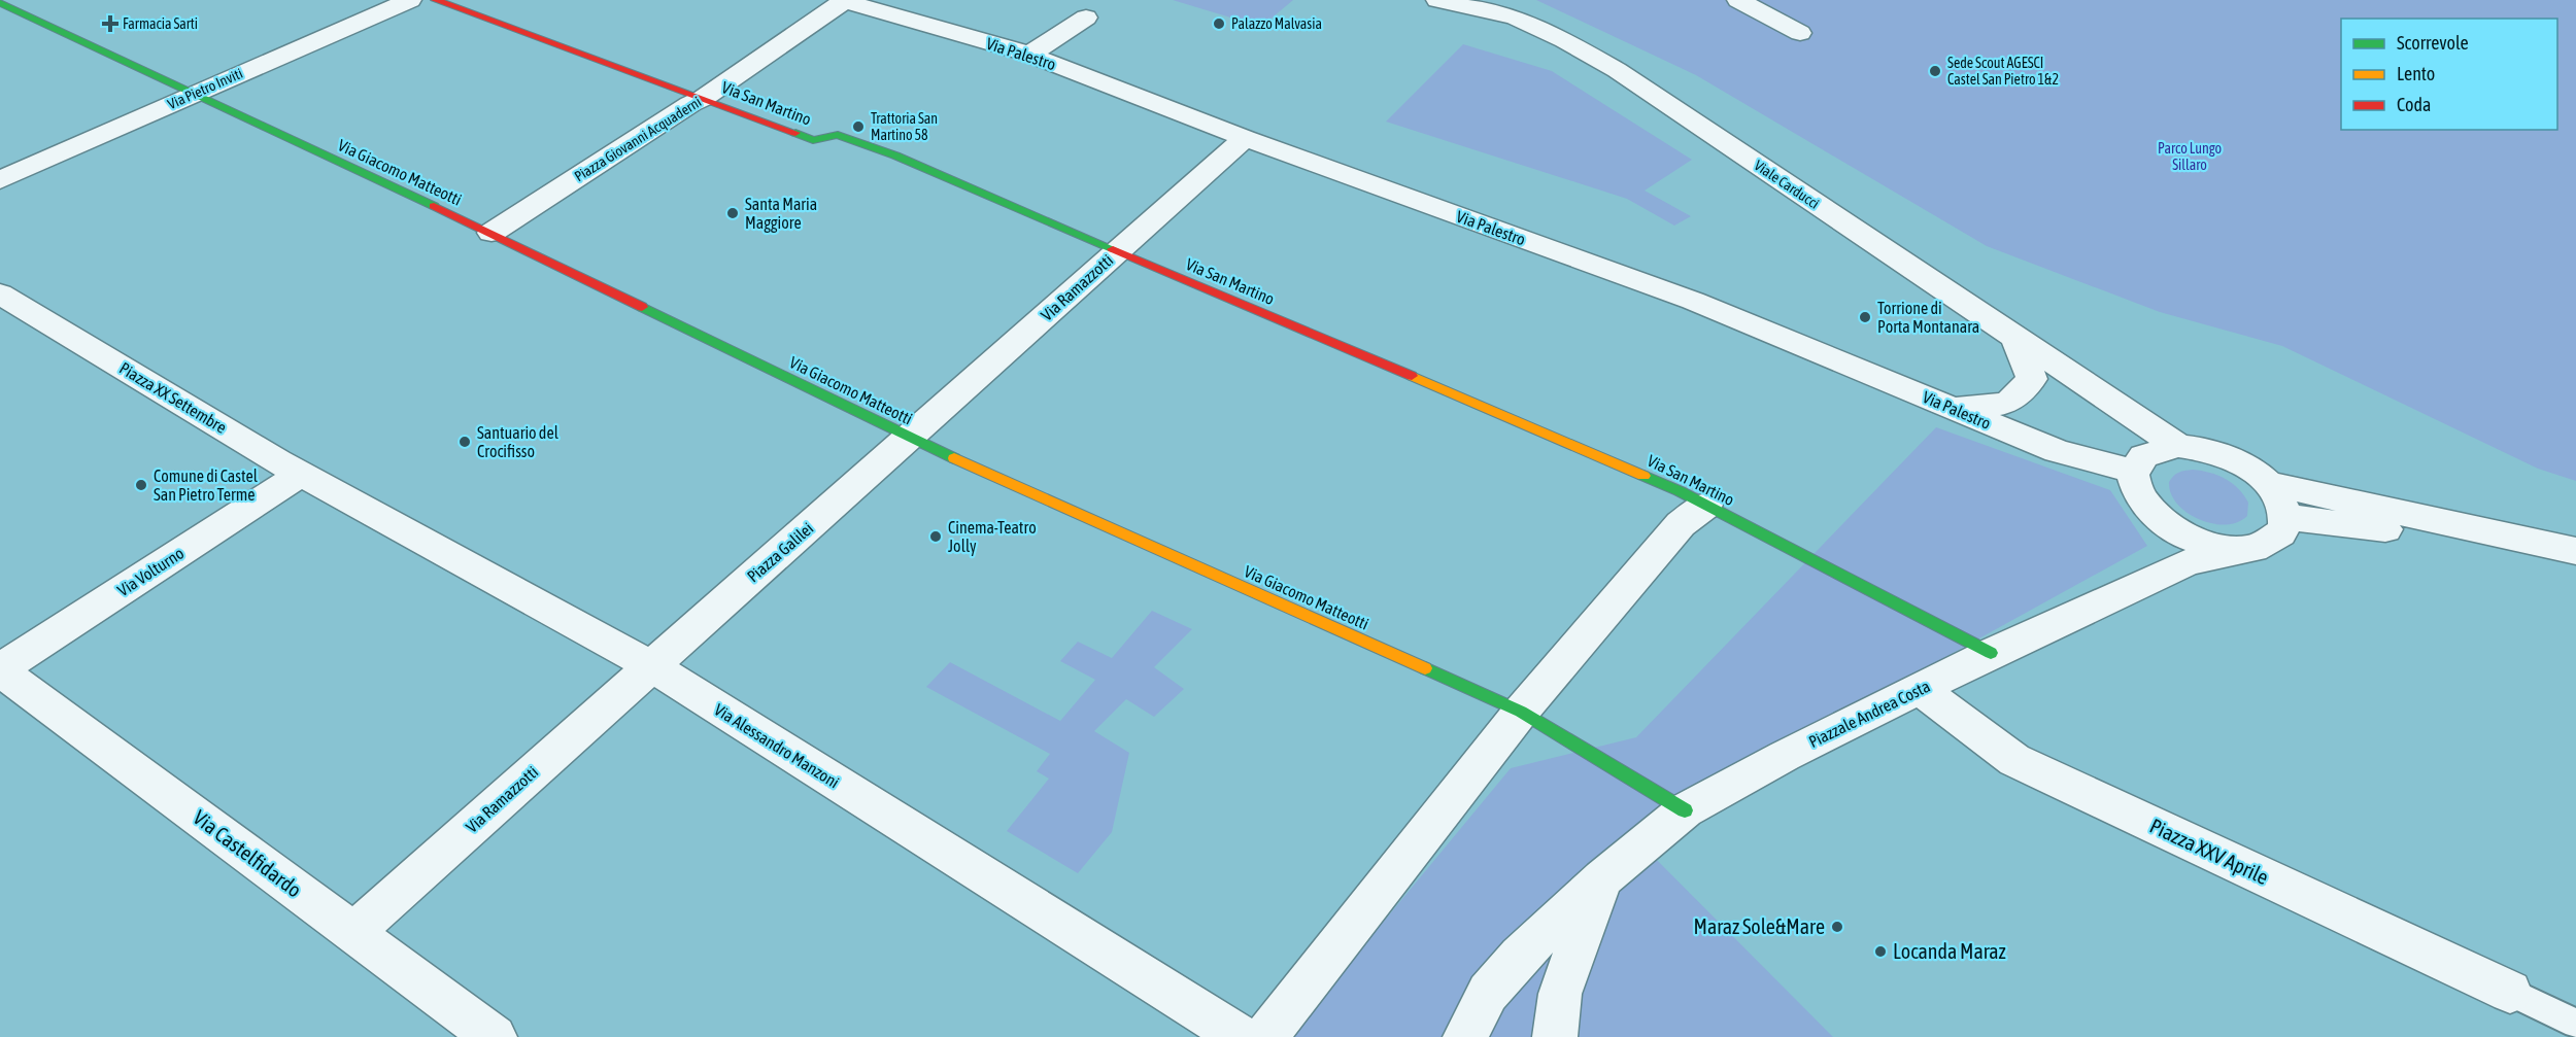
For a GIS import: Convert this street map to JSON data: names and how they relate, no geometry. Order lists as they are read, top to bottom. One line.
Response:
{"streets":{"street":["Via Palestro","Via Pietro Inviti","Via San Martino","Piazza Giovanni Acquaderni","Via Giacomo Matteotti","Viale Carducci","Via Ramazzotti","Piazza XX Settembre","Piazza Galilei","Via Volturno","Piazzale Andrea Costa","Via Alessandro Manzoni","Piazza XXV Aprile","Via Castelfidardo"]},"crossings":[["Via Palestro","Piazza Giovanni Acquaderni"],["Via Palestro","Viale Carducci"],["Via Palestro","Via Ramazzotti"],["Via Palestro","Piazzale Andrea Costa"],["Via Pietro Inviti","Via Giacomo Matteotti"],["Via San Martino","Piazza Giovanni Acquaderni"],["Via San Martino","Via Ramazzotti"],["Via San Martino","Piazzale Andrea Costa"],["Piazza Giovanni Acquaderni","Via Giacomo Matteotti"],["Via Giacomo Matteotti","Via Ramazzotti"],["Via Giacomo Matteotti","Piazza Galilei"],["Via Giacomo Matteotti","Piazzale Andrea Costa"],["Viale Carducci","Piazzale Andrea Costa"],["Via Ramazzotti","Piazza Galilei"],["Via Ramazzotti","Via Alessandro Manzoni"],["Via Ramazzotti","Via Castelfidardo"],["Piazza XX Settembre","Via Volturno"],["Piazza XX Settembre","Via Alessandro Manzoni"],["Piazza Galilei","Via Alessandro Manzoni"],["Via Volturno","Via Alessandro Manzoni"],["Via Volturno","Via Castelfidardo"],["Piazzale Andrea Costa","Piazza XXV Aprile"]],"parks":["Parco Lungo Sillaro"],"places":{"health":["Farmacia Sarti"],"other":["Palazzo Malvasia","Sede Scout AGESCI Castel San Pietro 1&2","Trattoria San Martino 58","Santa Maria Maggiore","Torrione di Porta Montanara","Santuario del Crocifisso","Comune di Castel San Pietro Terme","Cinema-Teatro Jolly","Maraz Sole&Mare","Locanda Maraz"]},"legend":["Scorrevole","Lento","Coda"]}
